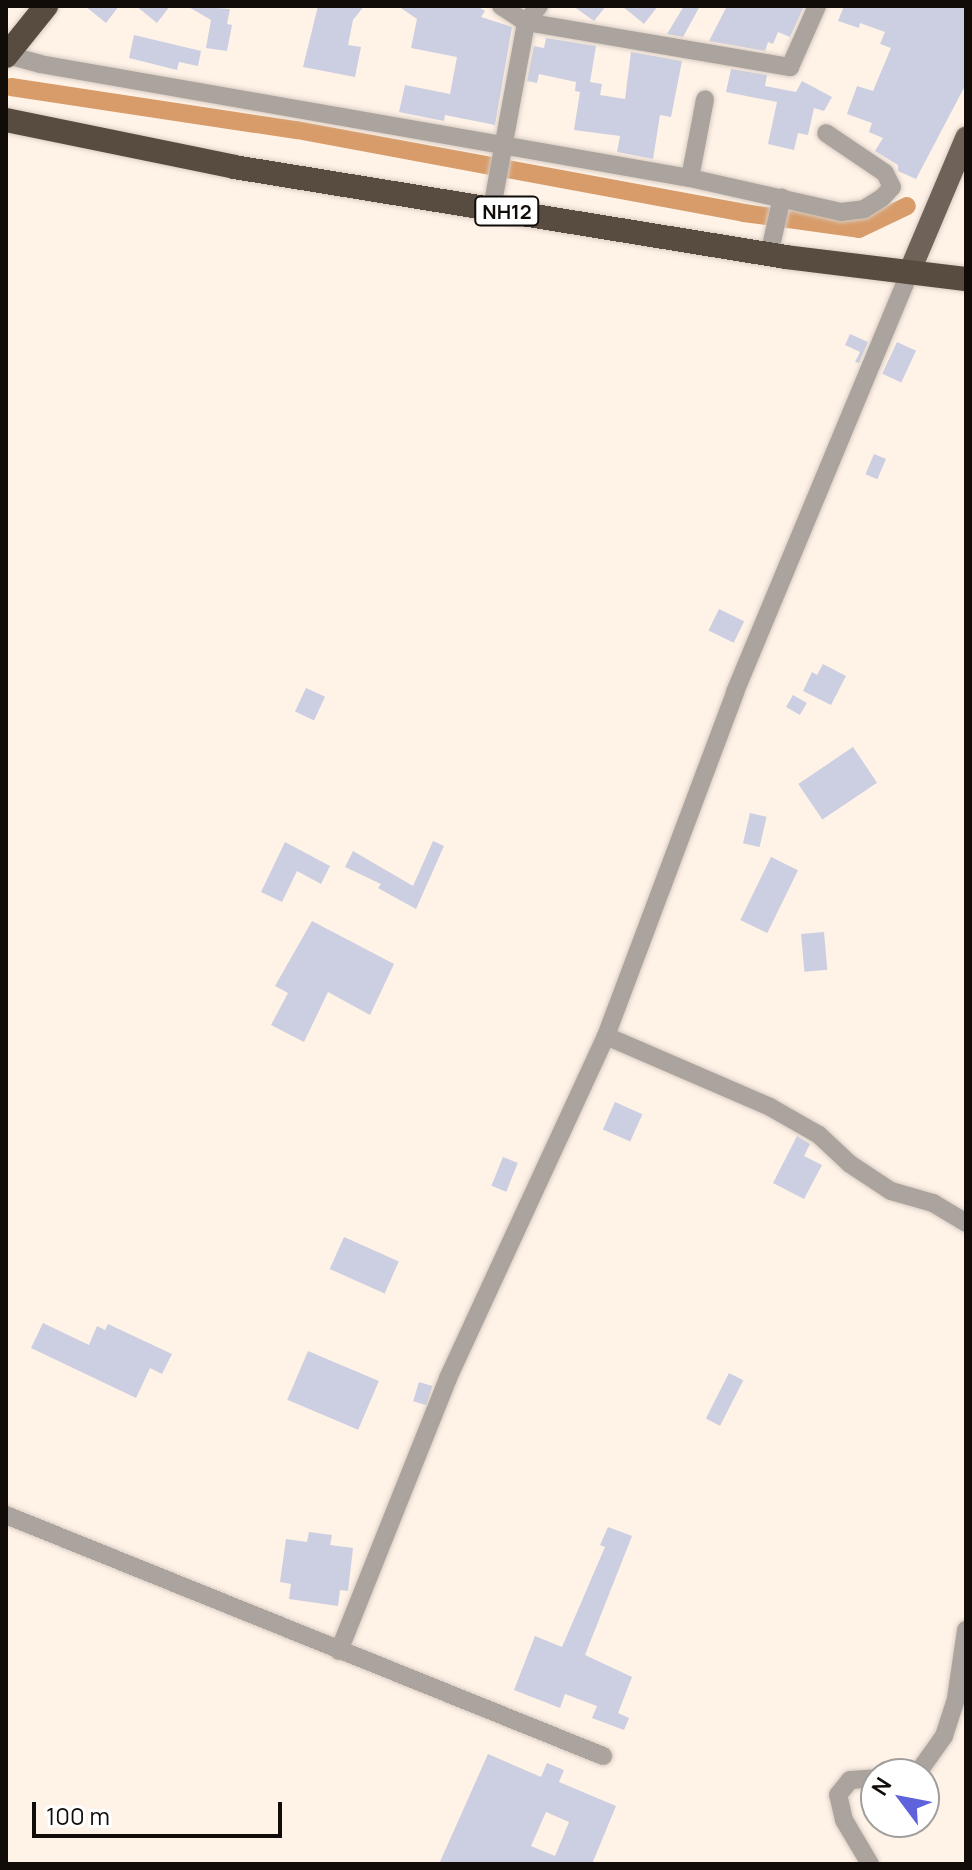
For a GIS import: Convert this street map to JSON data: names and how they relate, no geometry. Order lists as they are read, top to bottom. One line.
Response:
{"streets":{"highway":["NH12"]},"scale_bar":"100 m","north":"top left"}
